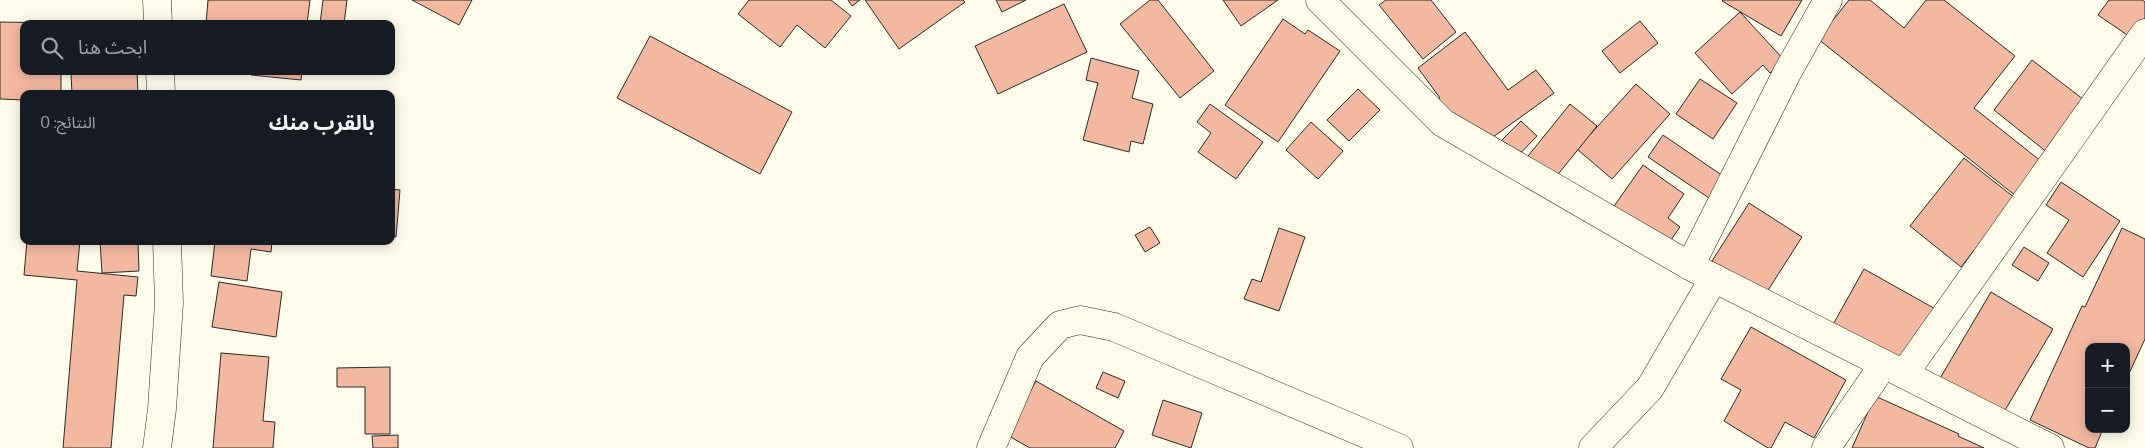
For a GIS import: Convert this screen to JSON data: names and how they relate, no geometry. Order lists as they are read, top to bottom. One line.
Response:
{"page":{"search":"ابحث هنا","heading":["بالقرب منك","النتائج: 0"],"map_buttons":["+","−"]}}
